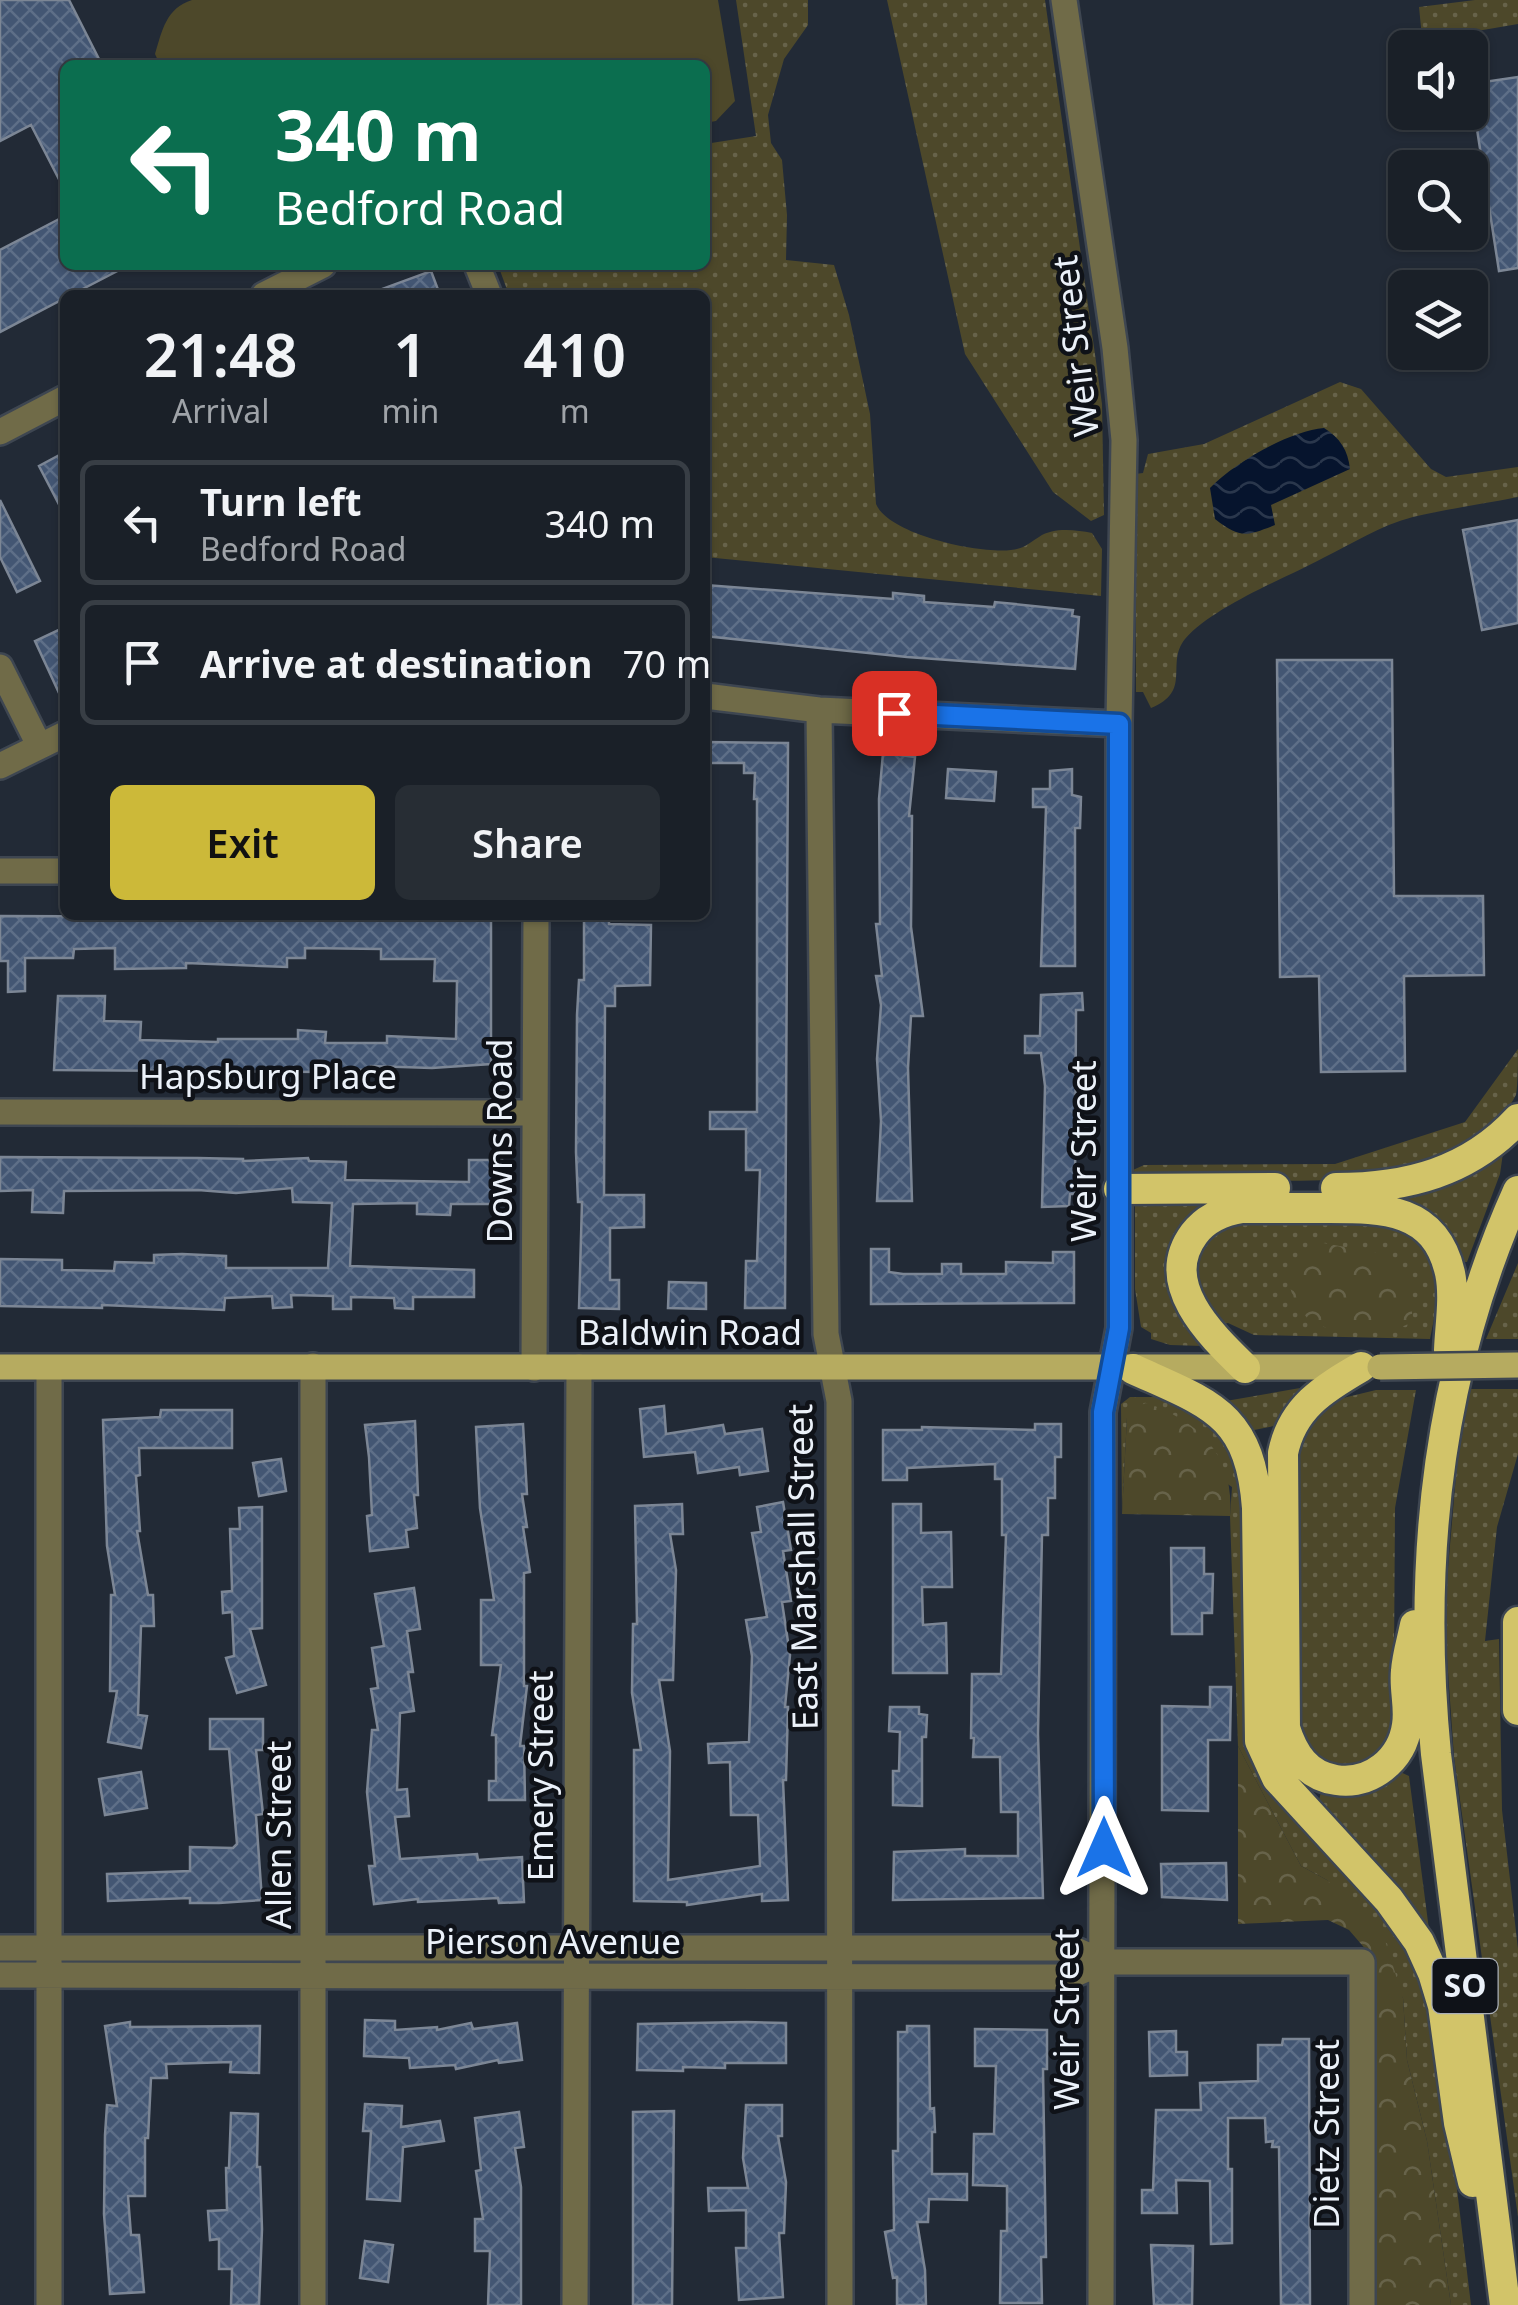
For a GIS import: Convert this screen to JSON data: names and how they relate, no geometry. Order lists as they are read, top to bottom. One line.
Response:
{"streets":{"highway":["SO"],"main road":["Baldwin Road"],"street":["Weir Street","Hapsburg Place","Downs Road","East Marshall Street","Emery Street","Allen Street","Pierson Avenue","Dietz Street"]},"crossings":[["Weir Street","Baldwin Road"],["Weir Street","Pierson Avenue"],["Hapsburg Place","Downs Road"],["Downs Road","Baldwin Road"],["Baldwin Road","East Marshall Street"],["Baldwin Road","Emery Street"],["Baldwin Road","Allen Street"],["East Marshall Street","Pierson Avenue"],["Emery Street","Pierson Avenue"],["Allen Street","Pierson Avenue"],["Pierson Avenue","Dietz Street"]],"page":{"turn":["340 m","Bedford Road"],"eta":["21:48","Arrival","1","min","410","m"],"list":[{"name":"Turn left","note":"Bedford Road","value":"340 m"},{"name":"Arrive at destination","value":"70 m"}],"buttons":["Exit","Share"]}}
